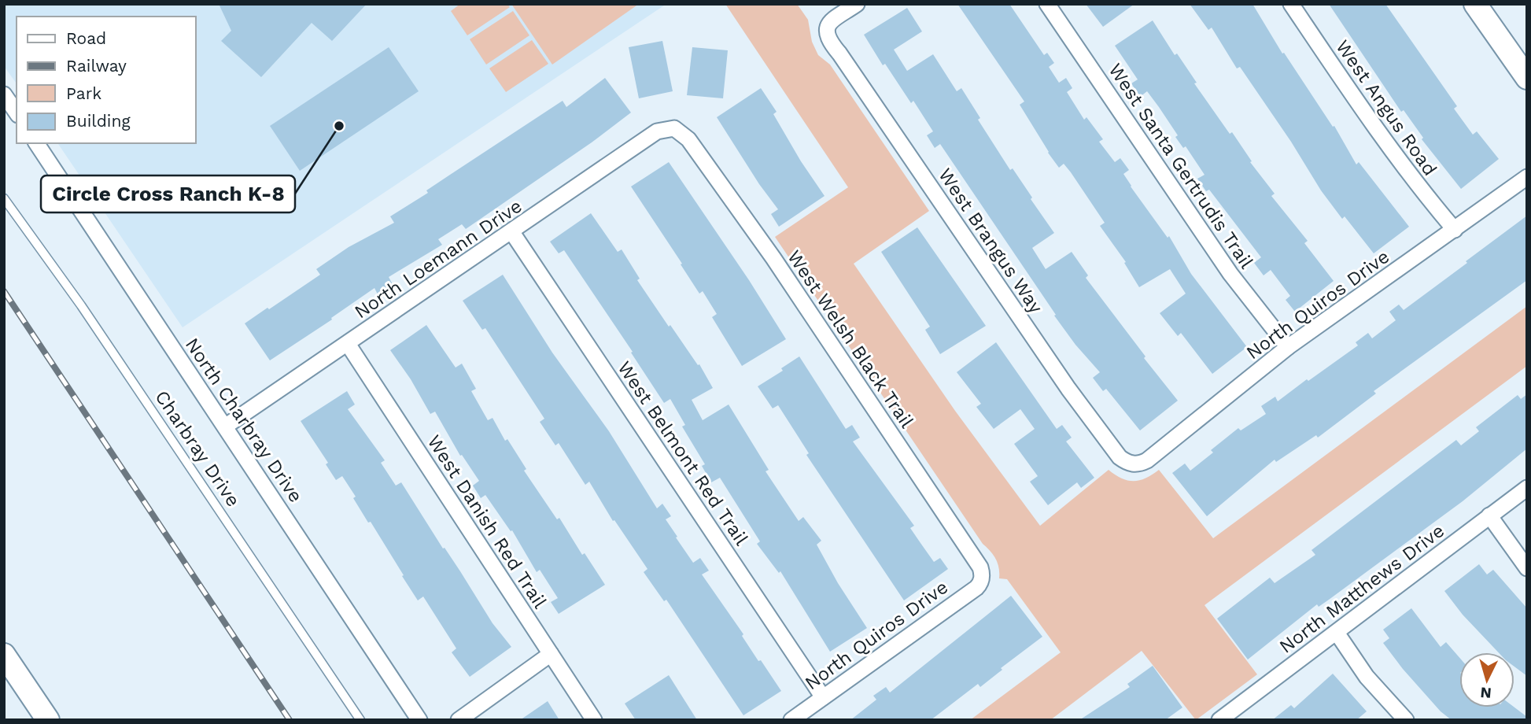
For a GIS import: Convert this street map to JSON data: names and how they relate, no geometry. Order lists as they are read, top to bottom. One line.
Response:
{"streets":{"street":["West Angus Road","West Santa Gertrudis Trail","West Brangus Way","North Loemann Drive","North Quiros Drive","West Welsh Black Trail","North Charbray Drive","West Belmont Red Trail","West Danish Red Trail","North Matthews Drive"],"lane":["Charbray Drive"]},"crossings":[["West Angus Road","North Quiros Drive"],["West Santa Gertrudis Trail","North Quiros Drive"],["West Brangus Way","North Quiros Drive"],["North Loemann Drive","West Welsh Black Trail"],["North Loemann Drive","North Charbray Drive"],["North Loemann Drive","West Belmont Red Trail"],["North Loemann Drive","West Danish Red Trail"],["North Quiros Drive","West Welsh Black Trail"],["North Quiros Drive","West Belmont Red Trail"]],"places":["Circle Cross Ranch K-8"],"legend":["Road","Railway","Park","Building"],"north":"bottom"}
